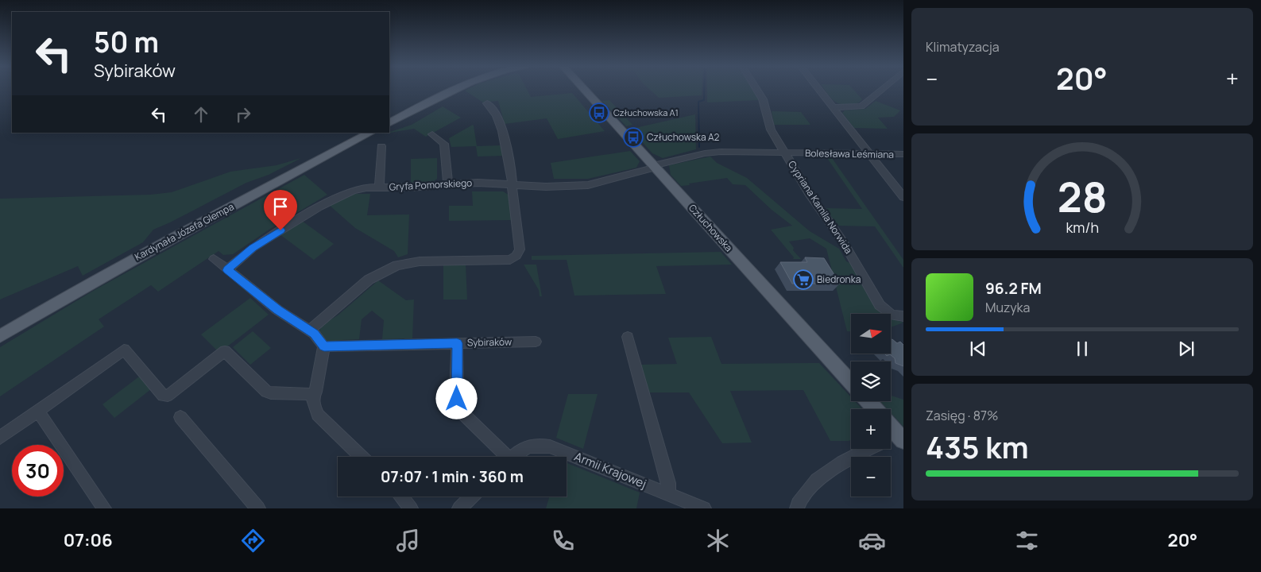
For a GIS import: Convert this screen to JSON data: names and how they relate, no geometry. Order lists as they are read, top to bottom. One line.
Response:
{"streets":{"main road":["Człuchowska","Kardynała Józefa Glempa"],"street":["Bolesława Leśmiana","Gryfa Pomorskiego","Cypriana Kamila Norwida","Sybiraków","Armii Krajowej"]},"crossings":[["Bolesława Leśmiana","Gryfa Pomorskiego"],["Bolesława Leśmiana","Cypriana Kamila Norwida"],["Bolesława Leśmiana","Człuchowska"],["Gryfa Pomorskiego","Człuchowska"],["Sybiraków","Armii Krajowej"]],"places":{"bus stop":["Człuchowska A1","Człuchowska A2"],"supermarket":["Biedronka"]},"north":"right","page":{"tile":["Klimatyzacja",["Zasięg · 87%","435 km"]],"turn":["50 m","Sybiraków"],"heat":["−","20°","+"],"song":["96.2 FM","Muzyka"],"map_buttons":["+","−"],"limit":"30","trip":"07:07 · 1 min · 360 m","tabs":["07:06","20°"],"gauge":["28","km/h"]}}
